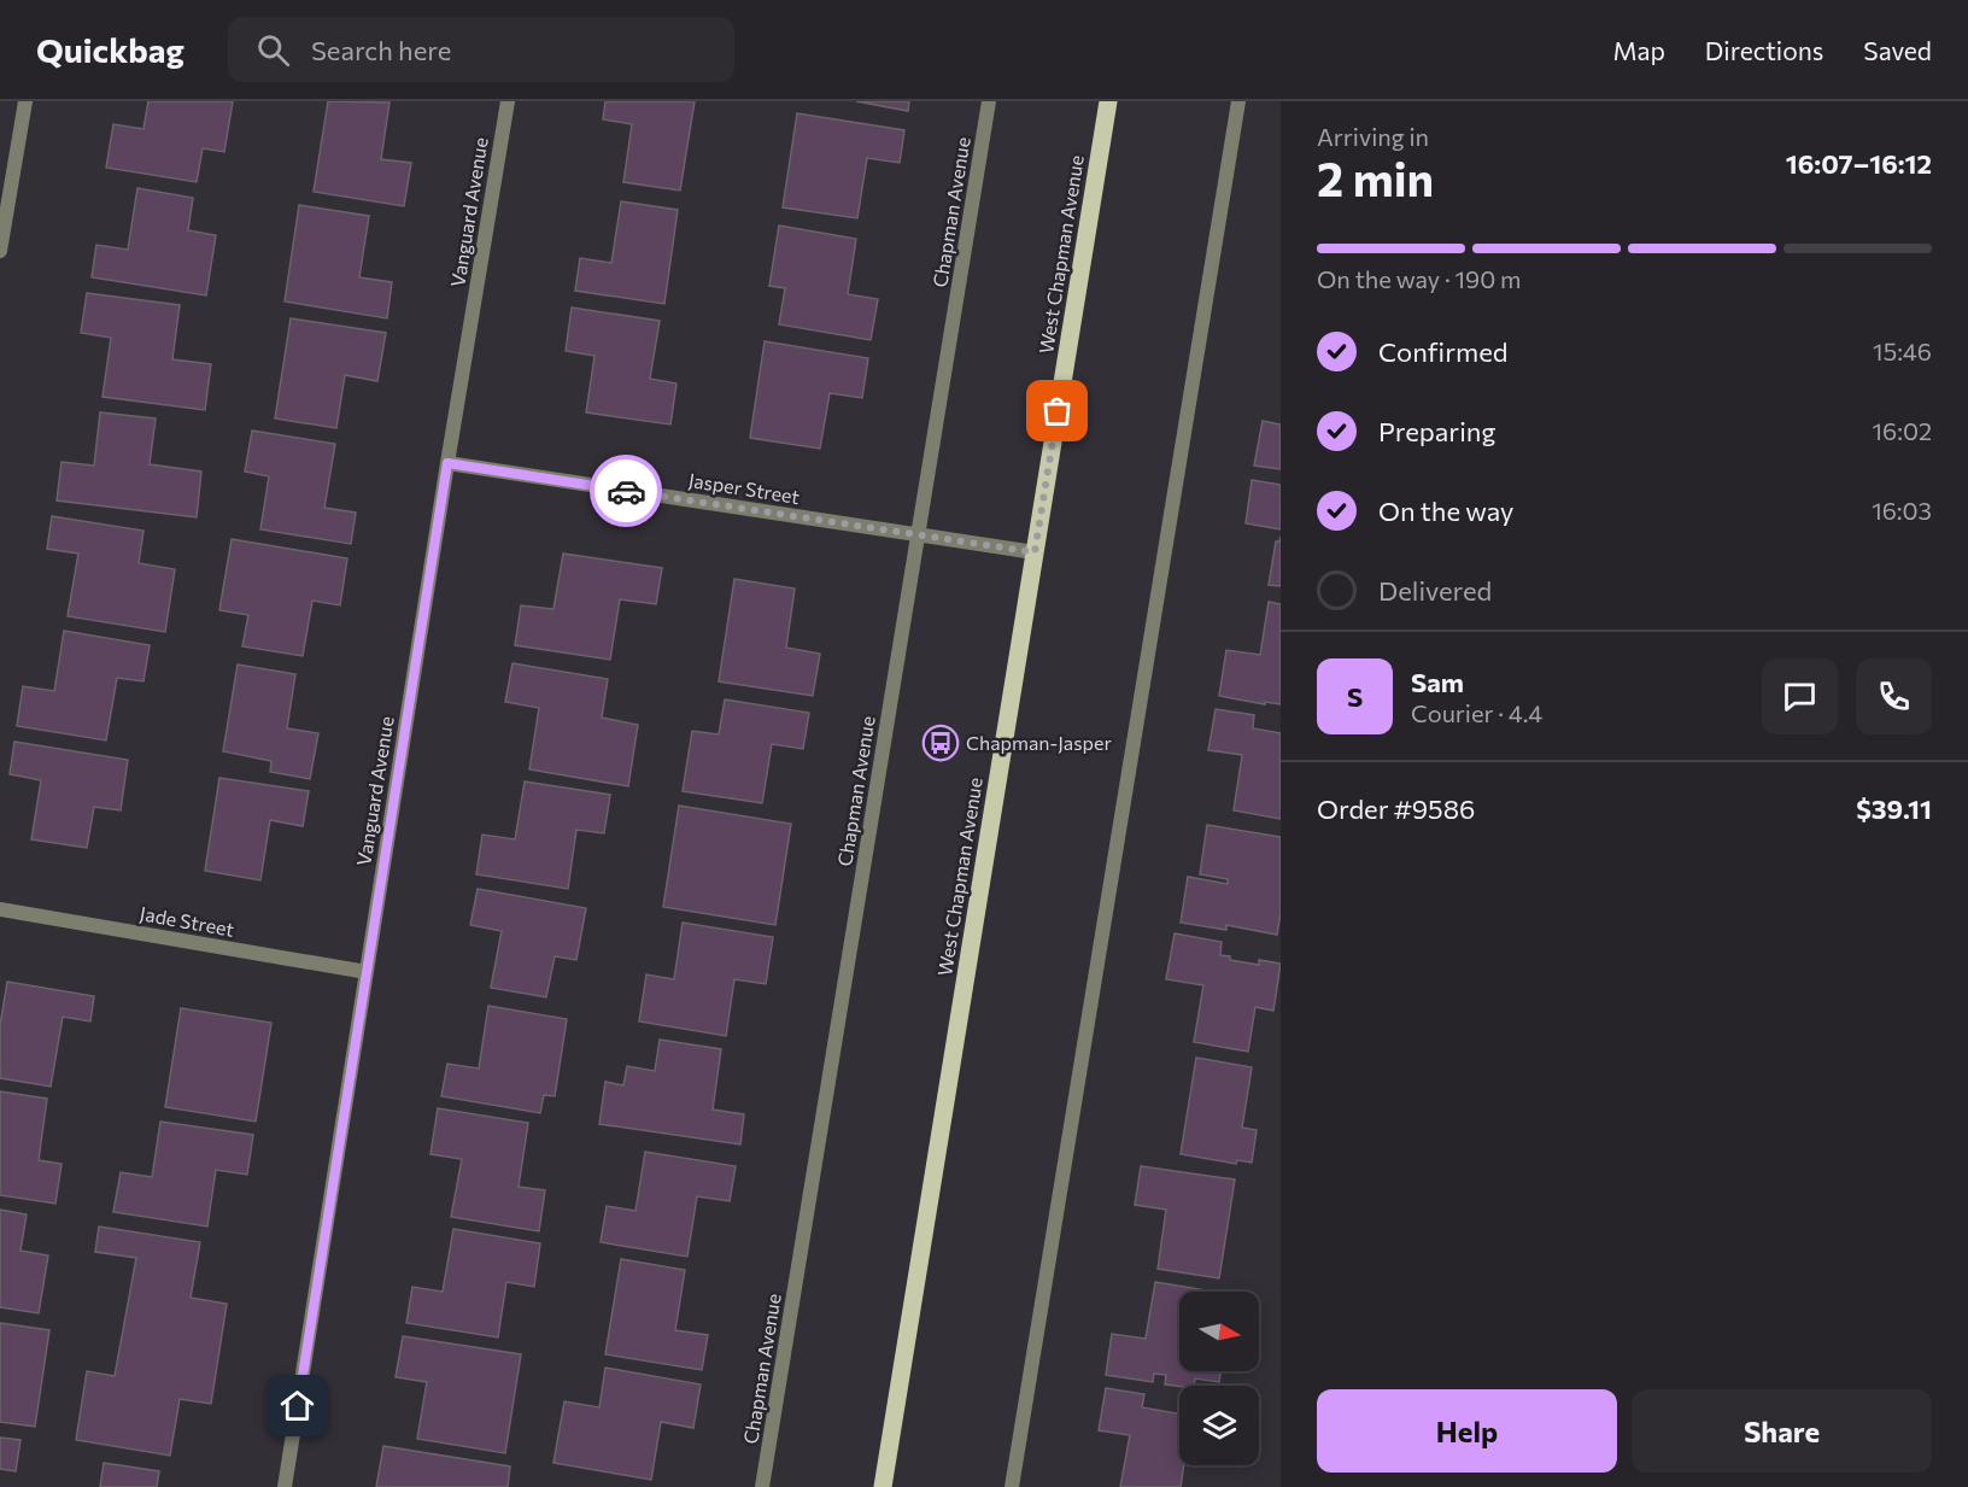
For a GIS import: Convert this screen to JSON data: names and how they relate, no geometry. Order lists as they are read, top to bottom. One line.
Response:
{"streets":{"main road":["West Chapman Avenue"],"street":["Vanguard Avenue","Chapman Avenue","Jasper Street","Jade Street"]},"crossings":[["Vanguard Avenue","Jasper Street"],["Vanguard Avenue","Jade Street"],["Chapman Avenue","Jasper Street"],["West Chapman Avenue","Jasper Street"]],"places":{"bus stop":["Chapman-Jasper"]},"north":"right","page":{"header":"Quickbag","search":"Search here","nav":["Map","Directions","Saved"],"heading":["2 min","Arriving in","16:07–16:12"],"panel":["Sam","Courier · 4.4","Order #9586","$39.11"],"bar":"On the way · 190 m","list":[["Confirmed","15:46"],["Preparing","16:02"],["On the way","16:03"],"Delivered"],"round":"S","buttons":["Help","Share"]}}
